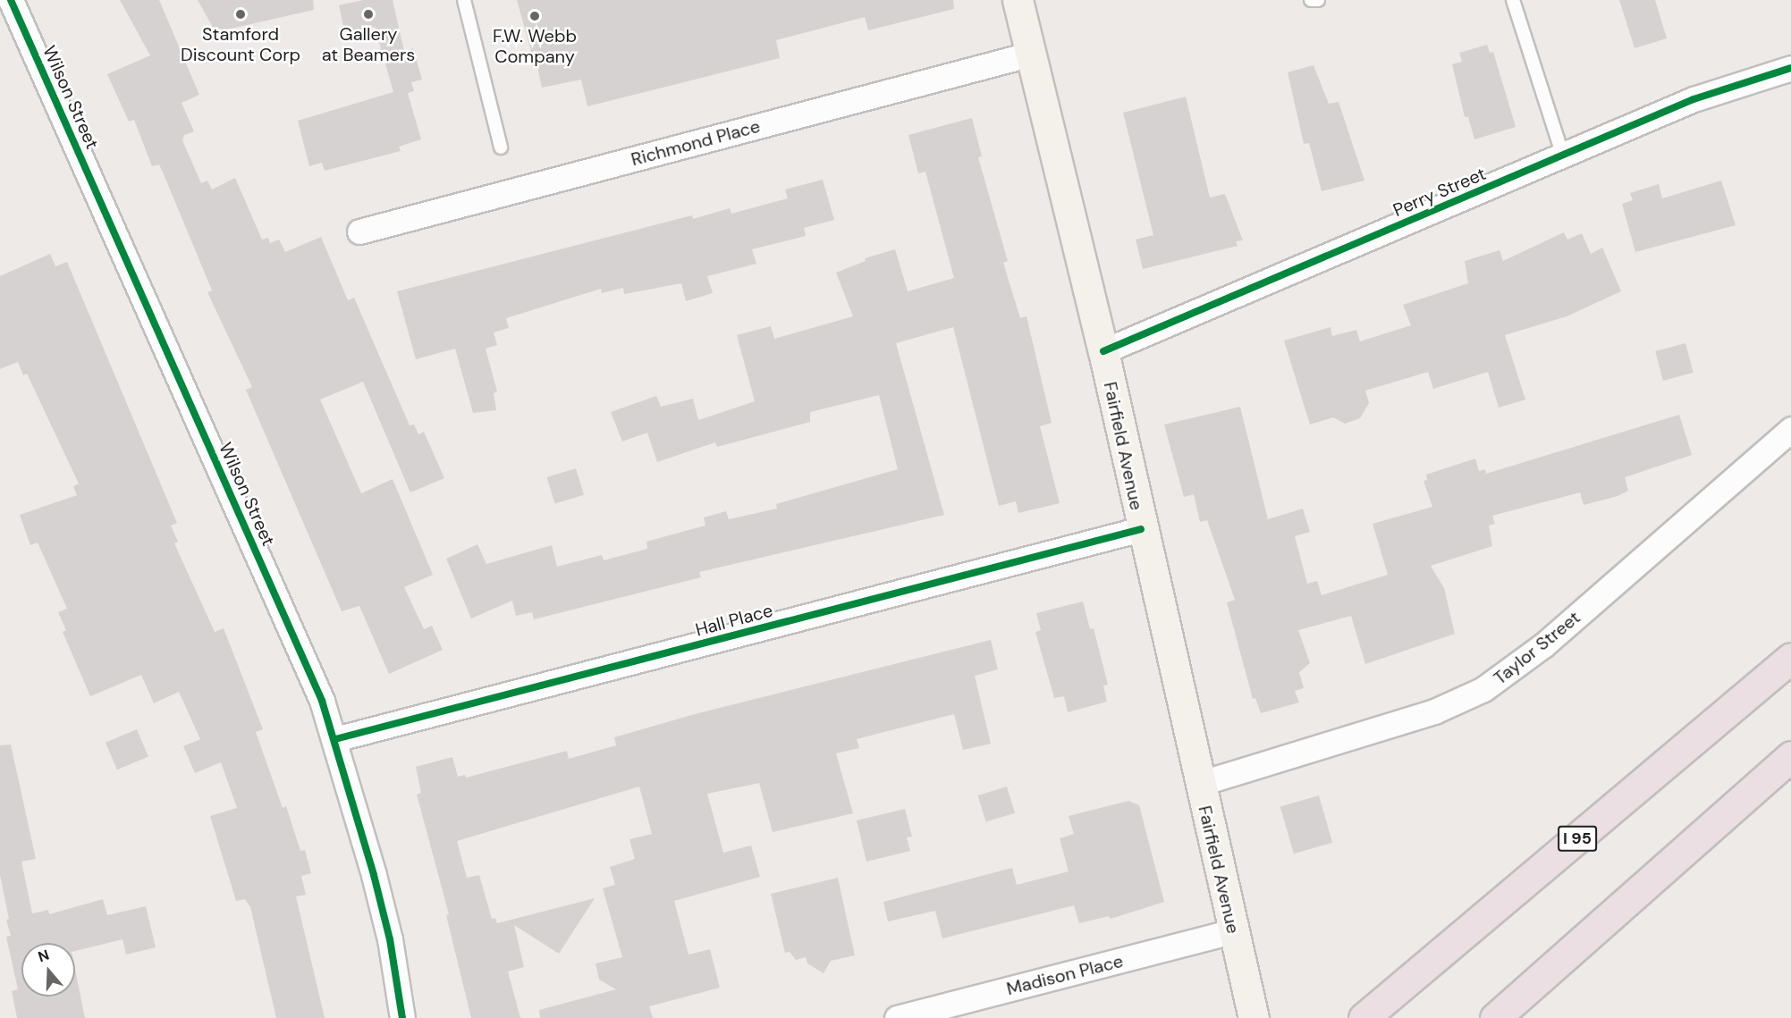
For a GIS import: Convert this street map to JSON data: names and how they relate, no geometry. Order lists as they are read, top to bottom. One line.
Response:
{"streets":{"highway":["I 95"],"main road":["Fairfield Avenue"],"street":["Wilson Street","Richmond Place","Perry Street","Hall Place","Taylor Street","Madison Place"]},"crossings":[["Wilson Street","Hall Place"],["Richmond Place","Fairfield Avenue"],["Perry Street","Fairfield Avenue"],["Fairfield Avenue","Hall Place"],["Fairfield Avenue","Taylor Street"],["Fairfield Avenue","Madison Place"]],"places":["Stamford Discount Corp","Gallery at Beamers","F.W. Webb Company"],"north":"top"}
